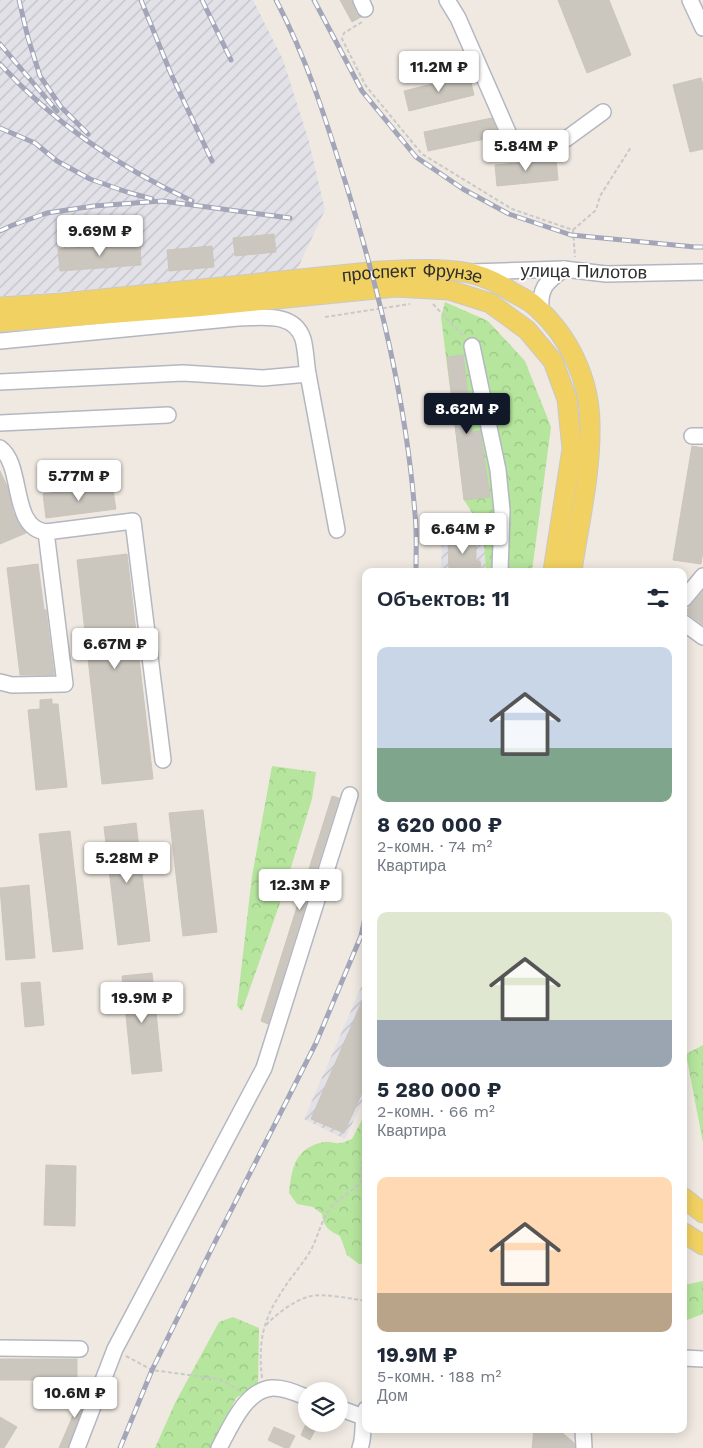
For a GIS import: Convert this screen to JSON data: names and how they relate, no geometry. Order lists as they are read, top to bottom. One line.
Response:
{"streets":{"main road":["проспект Фрунзе"],"street":["улица Пилотов"]},"crossings":[["улица Пилотов","проспект Фрунзе"]],"page":{"price":["11.2M ₽","5.84M ₽","9.69M ₽","8.62M ₽","5.77M ₽","6.64M ₽","6.67M ₽","5.28M ₽","12.3M ₽","19.9M ₽","10.6M ₽"],"heading":"Объектов: 11","list":[{"name":"8 620 000 ₽","note":"2-комн. · 74 m² · Квартира"},{"name":"5 280 000 ₽","note":"2-комн. · 66 m² · Квартира"},{"name":"19.9M ₽","note":"5-комн. · 188 m² · Дом"}]}}
